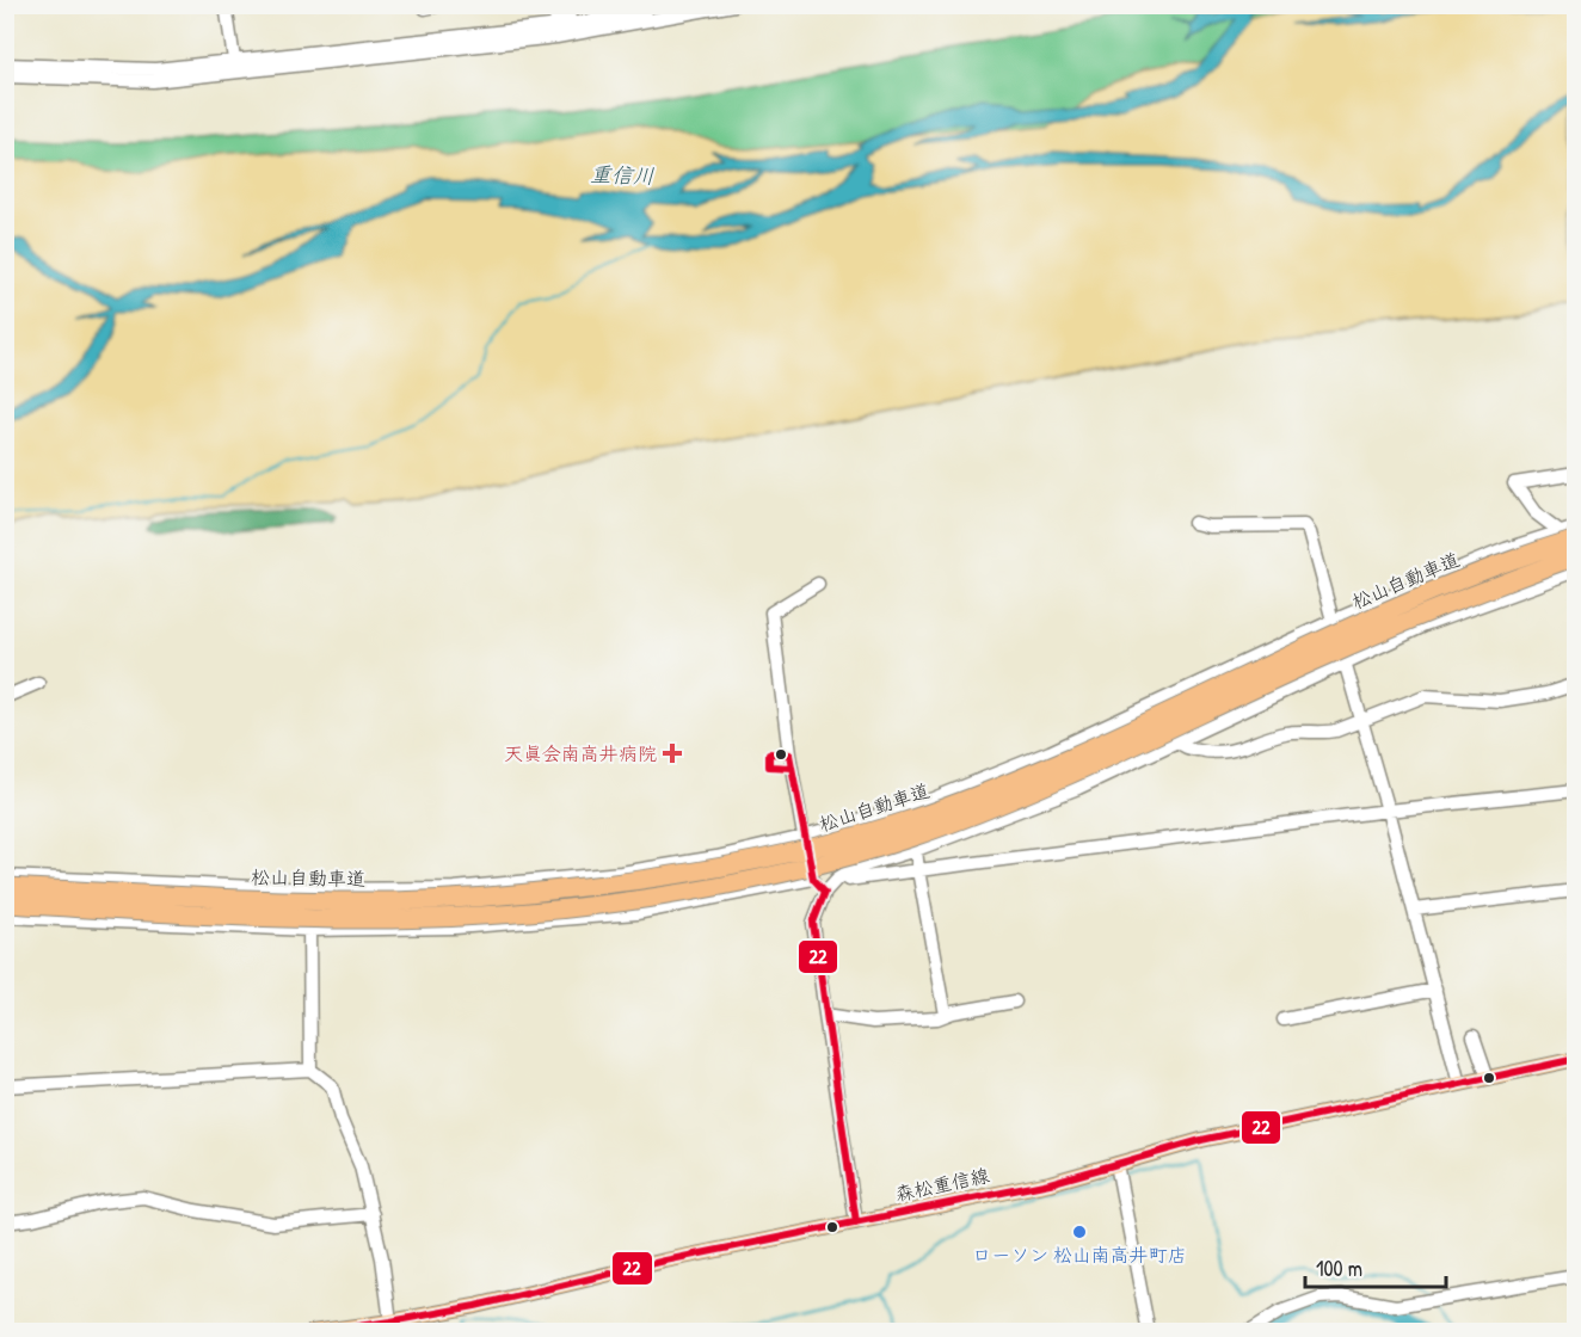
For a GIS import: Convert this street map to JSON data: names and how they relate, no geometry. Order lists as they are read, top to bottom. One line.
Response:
{"streets":{"highway":["松山自動車道"],"main road":["森松重信線"]},"water":["重信川"],"places":{"health":["天眞会南高井病院"],"other":["ローソン 松山南高井町店"]},"lines":["transit line 22"],"scale_bar":"100 m"}
